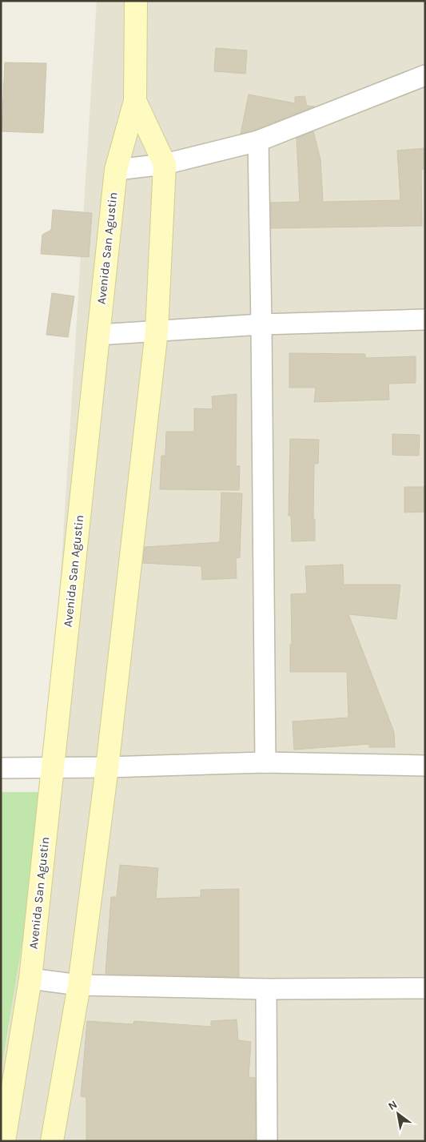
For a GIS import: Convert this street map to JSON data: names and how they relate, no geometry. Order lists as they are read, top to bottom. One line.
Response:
{"streets":{"street":["Avenida San Agustin"]},"north":"top left"}
